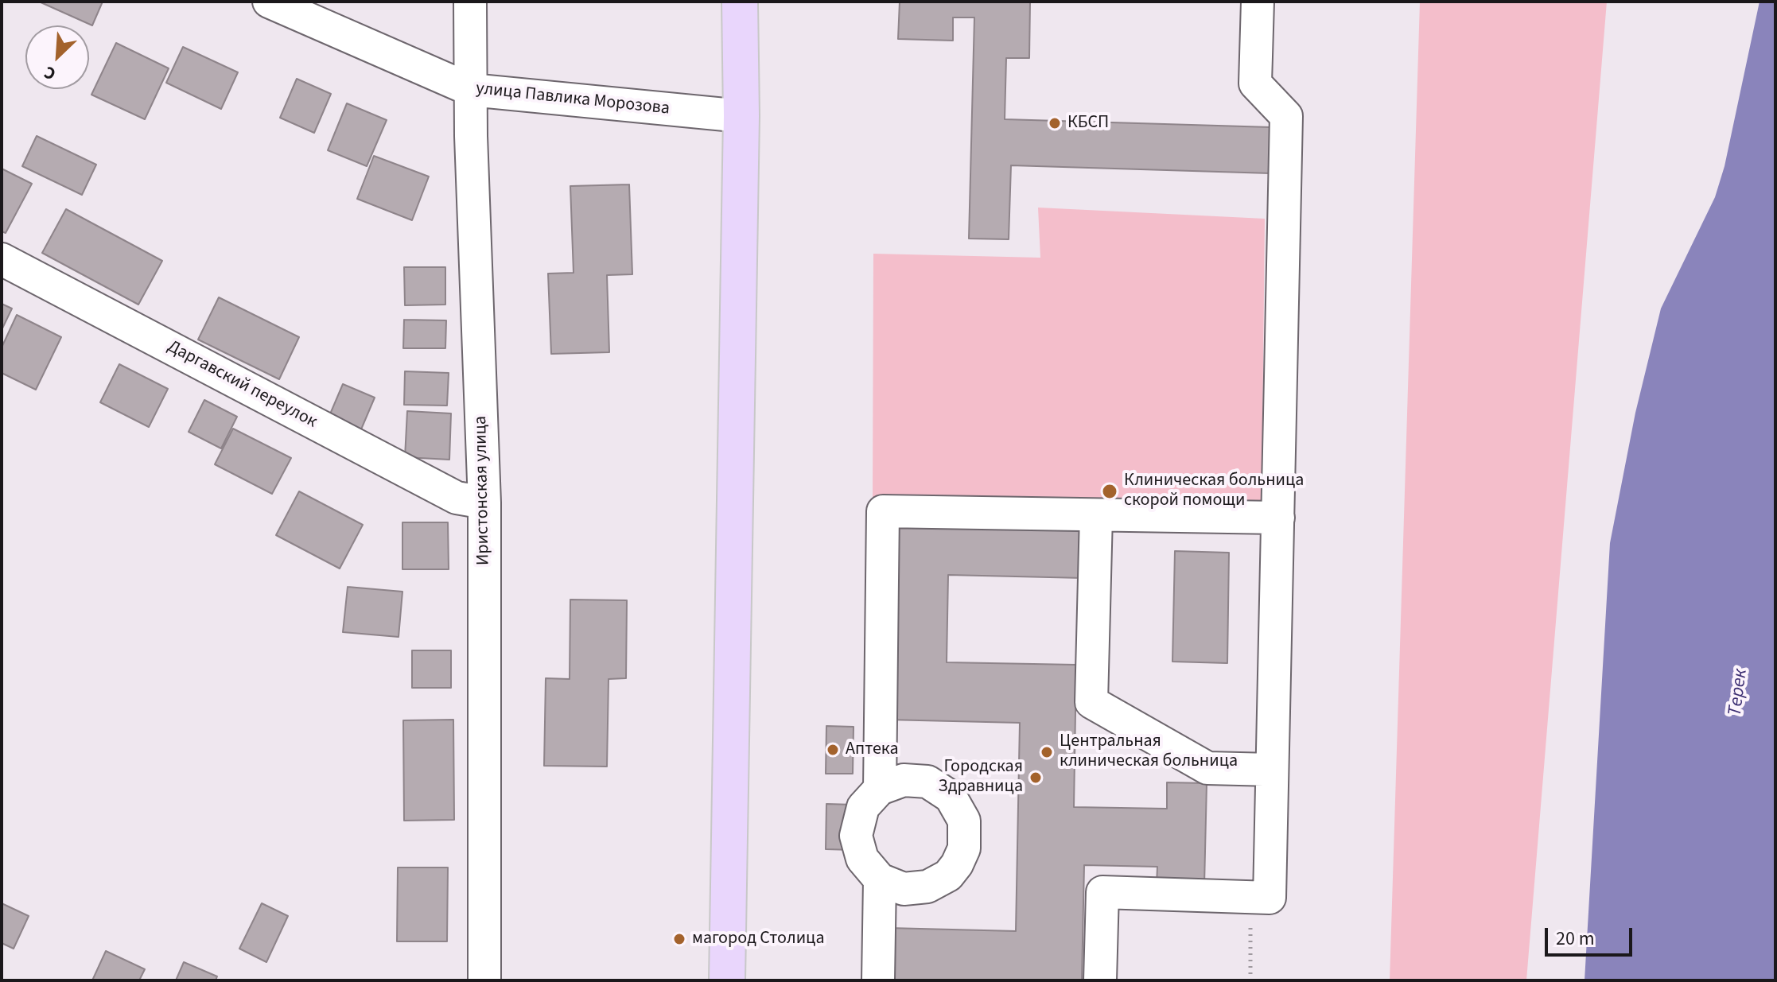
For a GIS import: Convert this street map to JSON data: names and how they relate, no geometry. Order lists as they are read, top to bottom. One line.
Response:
{"streets":{"street":["улица Павлика Морозова","Даргавский переулок","Иристонская улица"]},"crossings":[["улица Павлика Морозова","Иристонская улица"],["Даргавский переулок","Иристонская улица"]],"water":["Терек"],"places":["КБСП","Клиническая больница скорой помощи","Аптека","Центральная клиническая больница","Городская Здравница","магород Столица"],"scale_bar":"20 m","north":"bottom left"}
